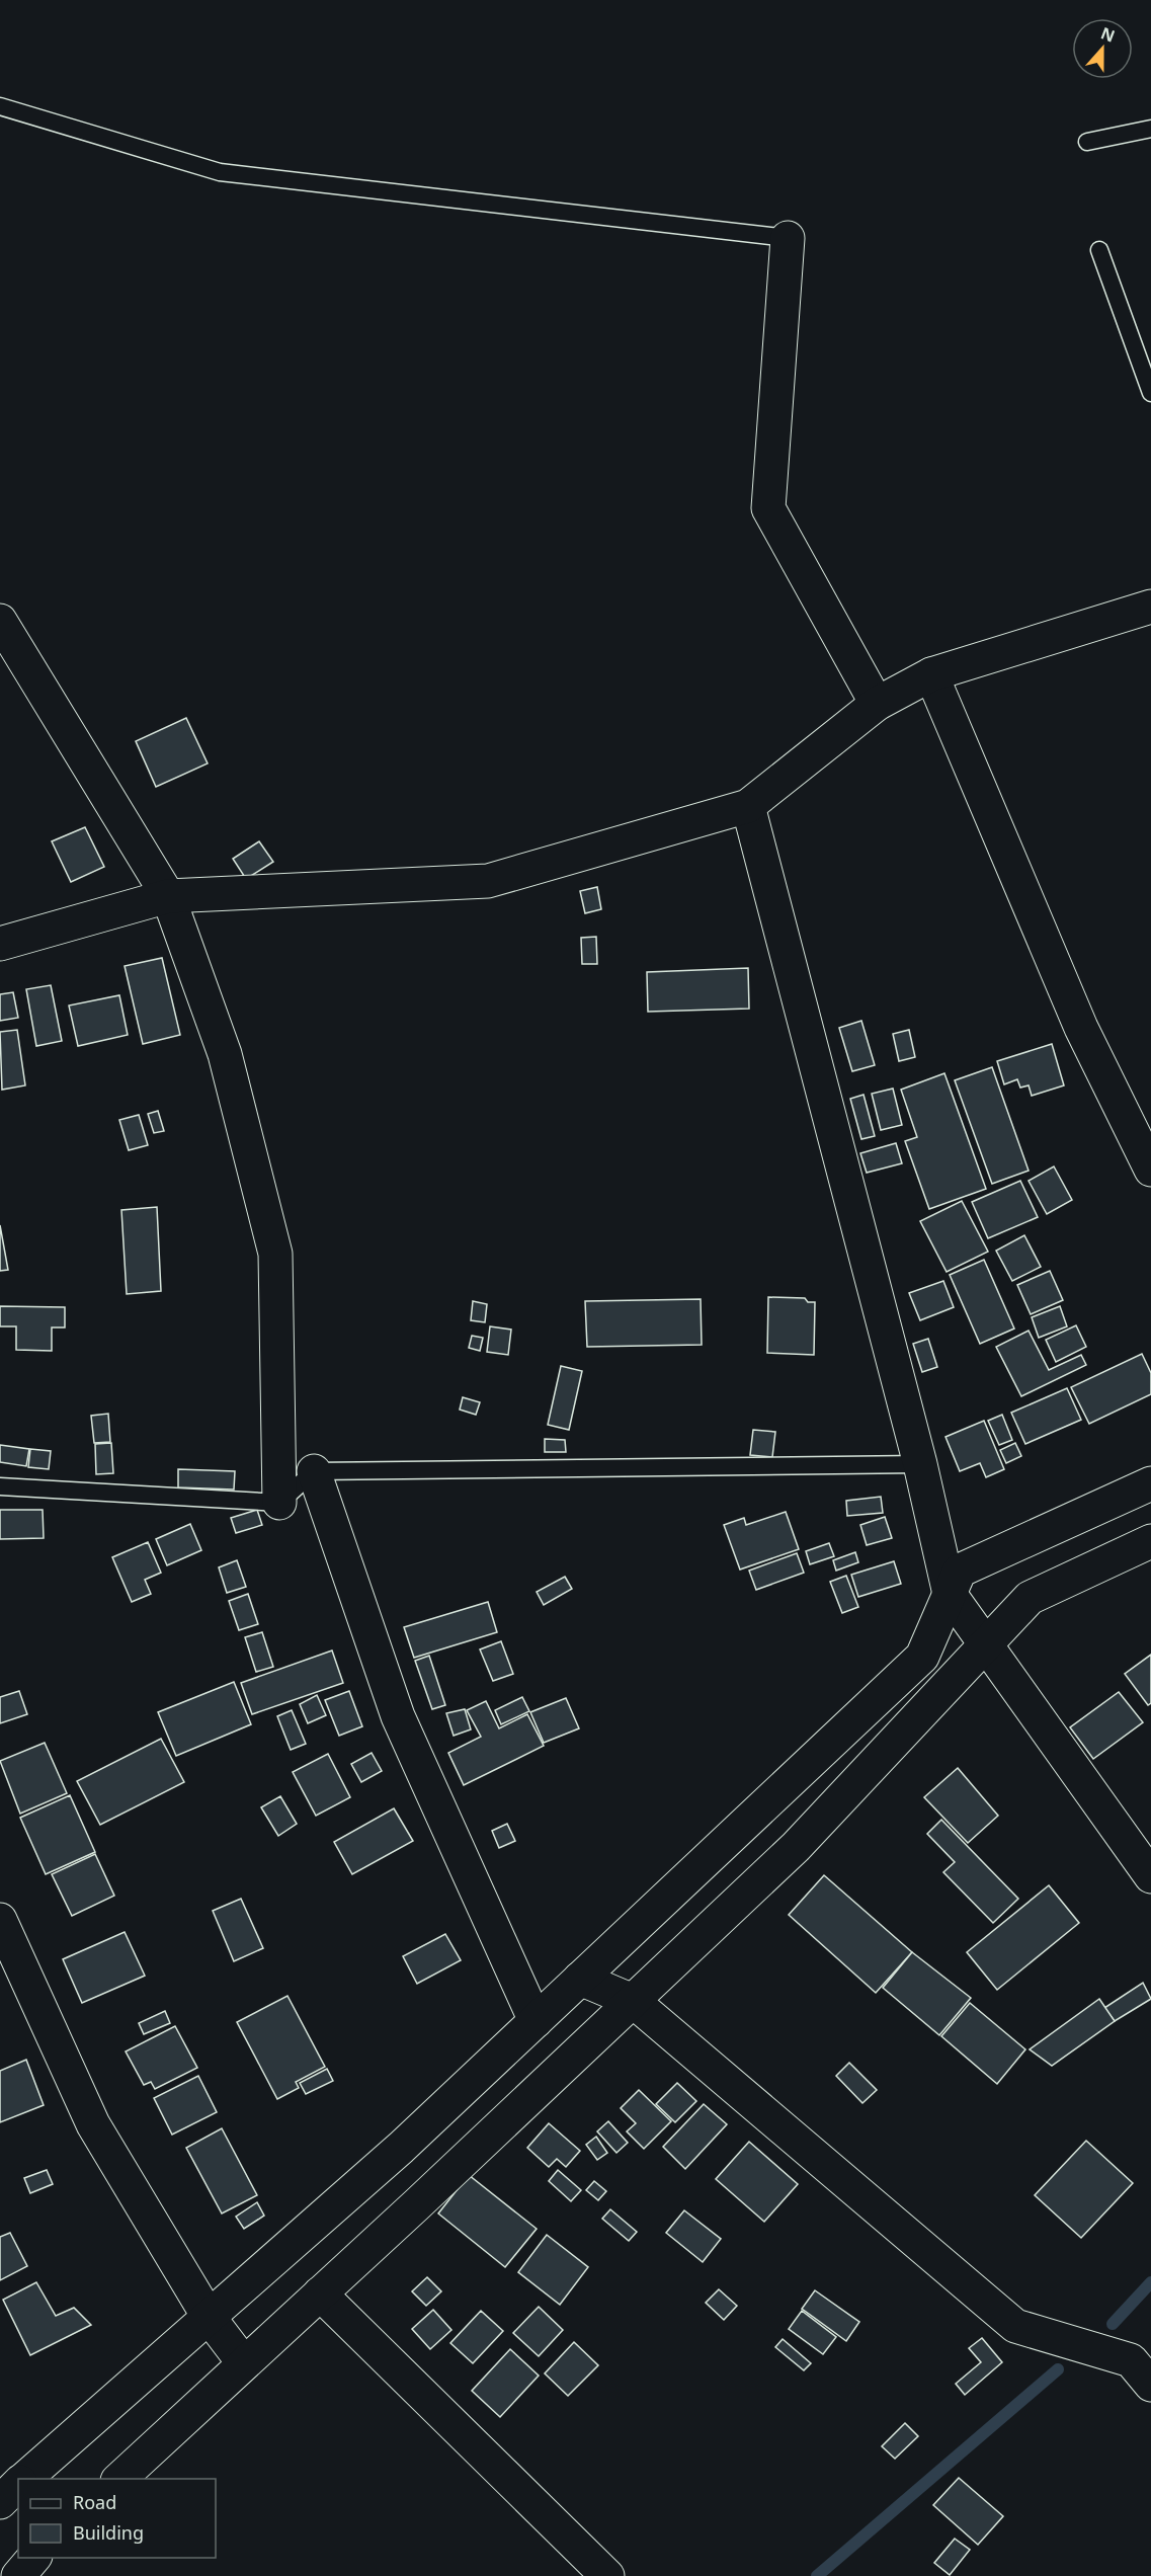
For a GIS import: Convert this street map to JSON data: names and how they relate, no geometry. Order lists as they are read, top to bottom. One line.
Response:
{"legend":["Road","Building"],"north":"top"}
